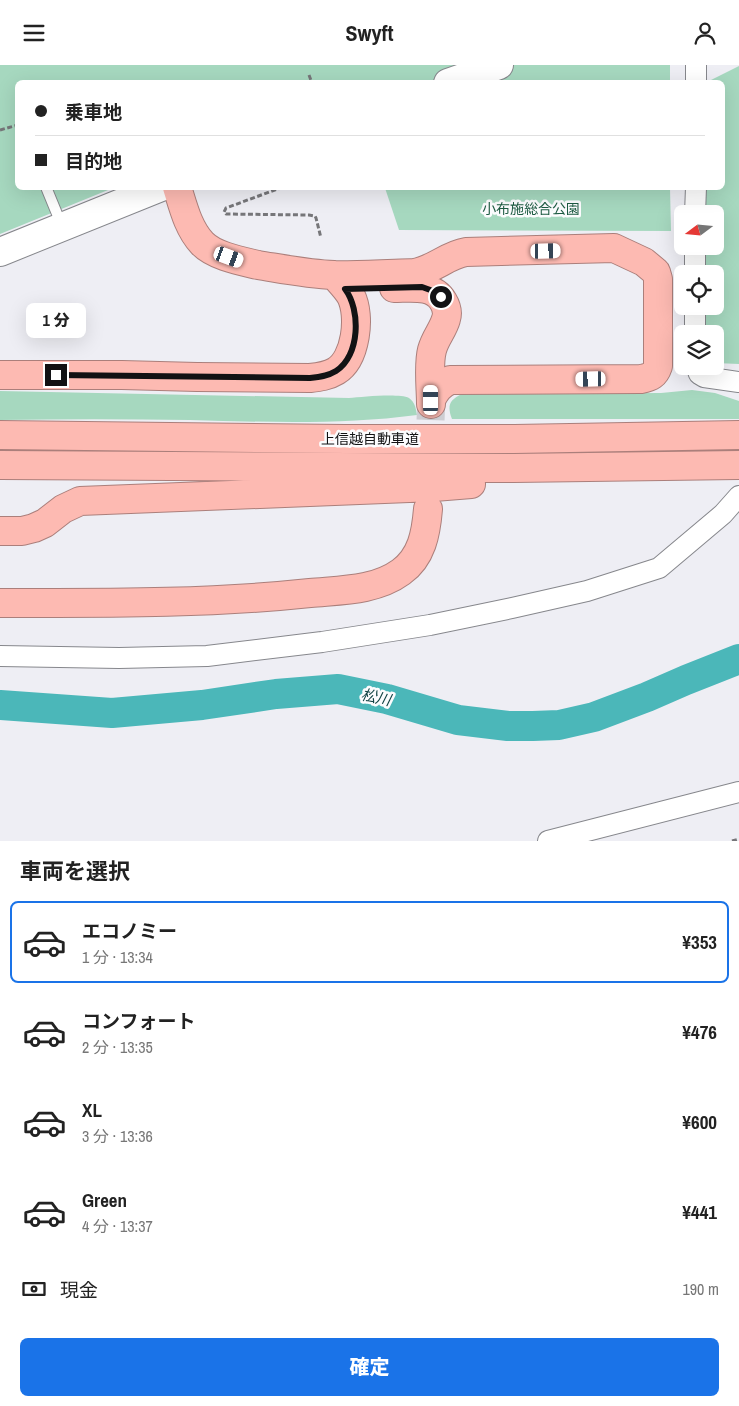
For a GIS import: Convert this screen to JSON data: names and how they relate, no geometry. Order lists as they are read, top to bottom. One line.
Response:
{"streets":{"highway":["上信越自動車道"]},"water":["松川"],"parks":["小布施総合公園"],"north":"left","page":{"header":"Swyft","banner":["乗車地","目的地"],"bubble":"1 分","heading":"車両を選択","list":[{"name":"エコノミー","note":"1 分 · 13:34","value":"¥353"},{"name":"コンフォート","note":"2 分 · 13:35","value":"¥476"},{"name":"XL","note":"3 分 · 13:36","value":"¥600"},{"name":"Green","note":"4 分 · 13:37","value":"¥441"}],"pay":["現金","190 m"],"buttons":"確定"}}
